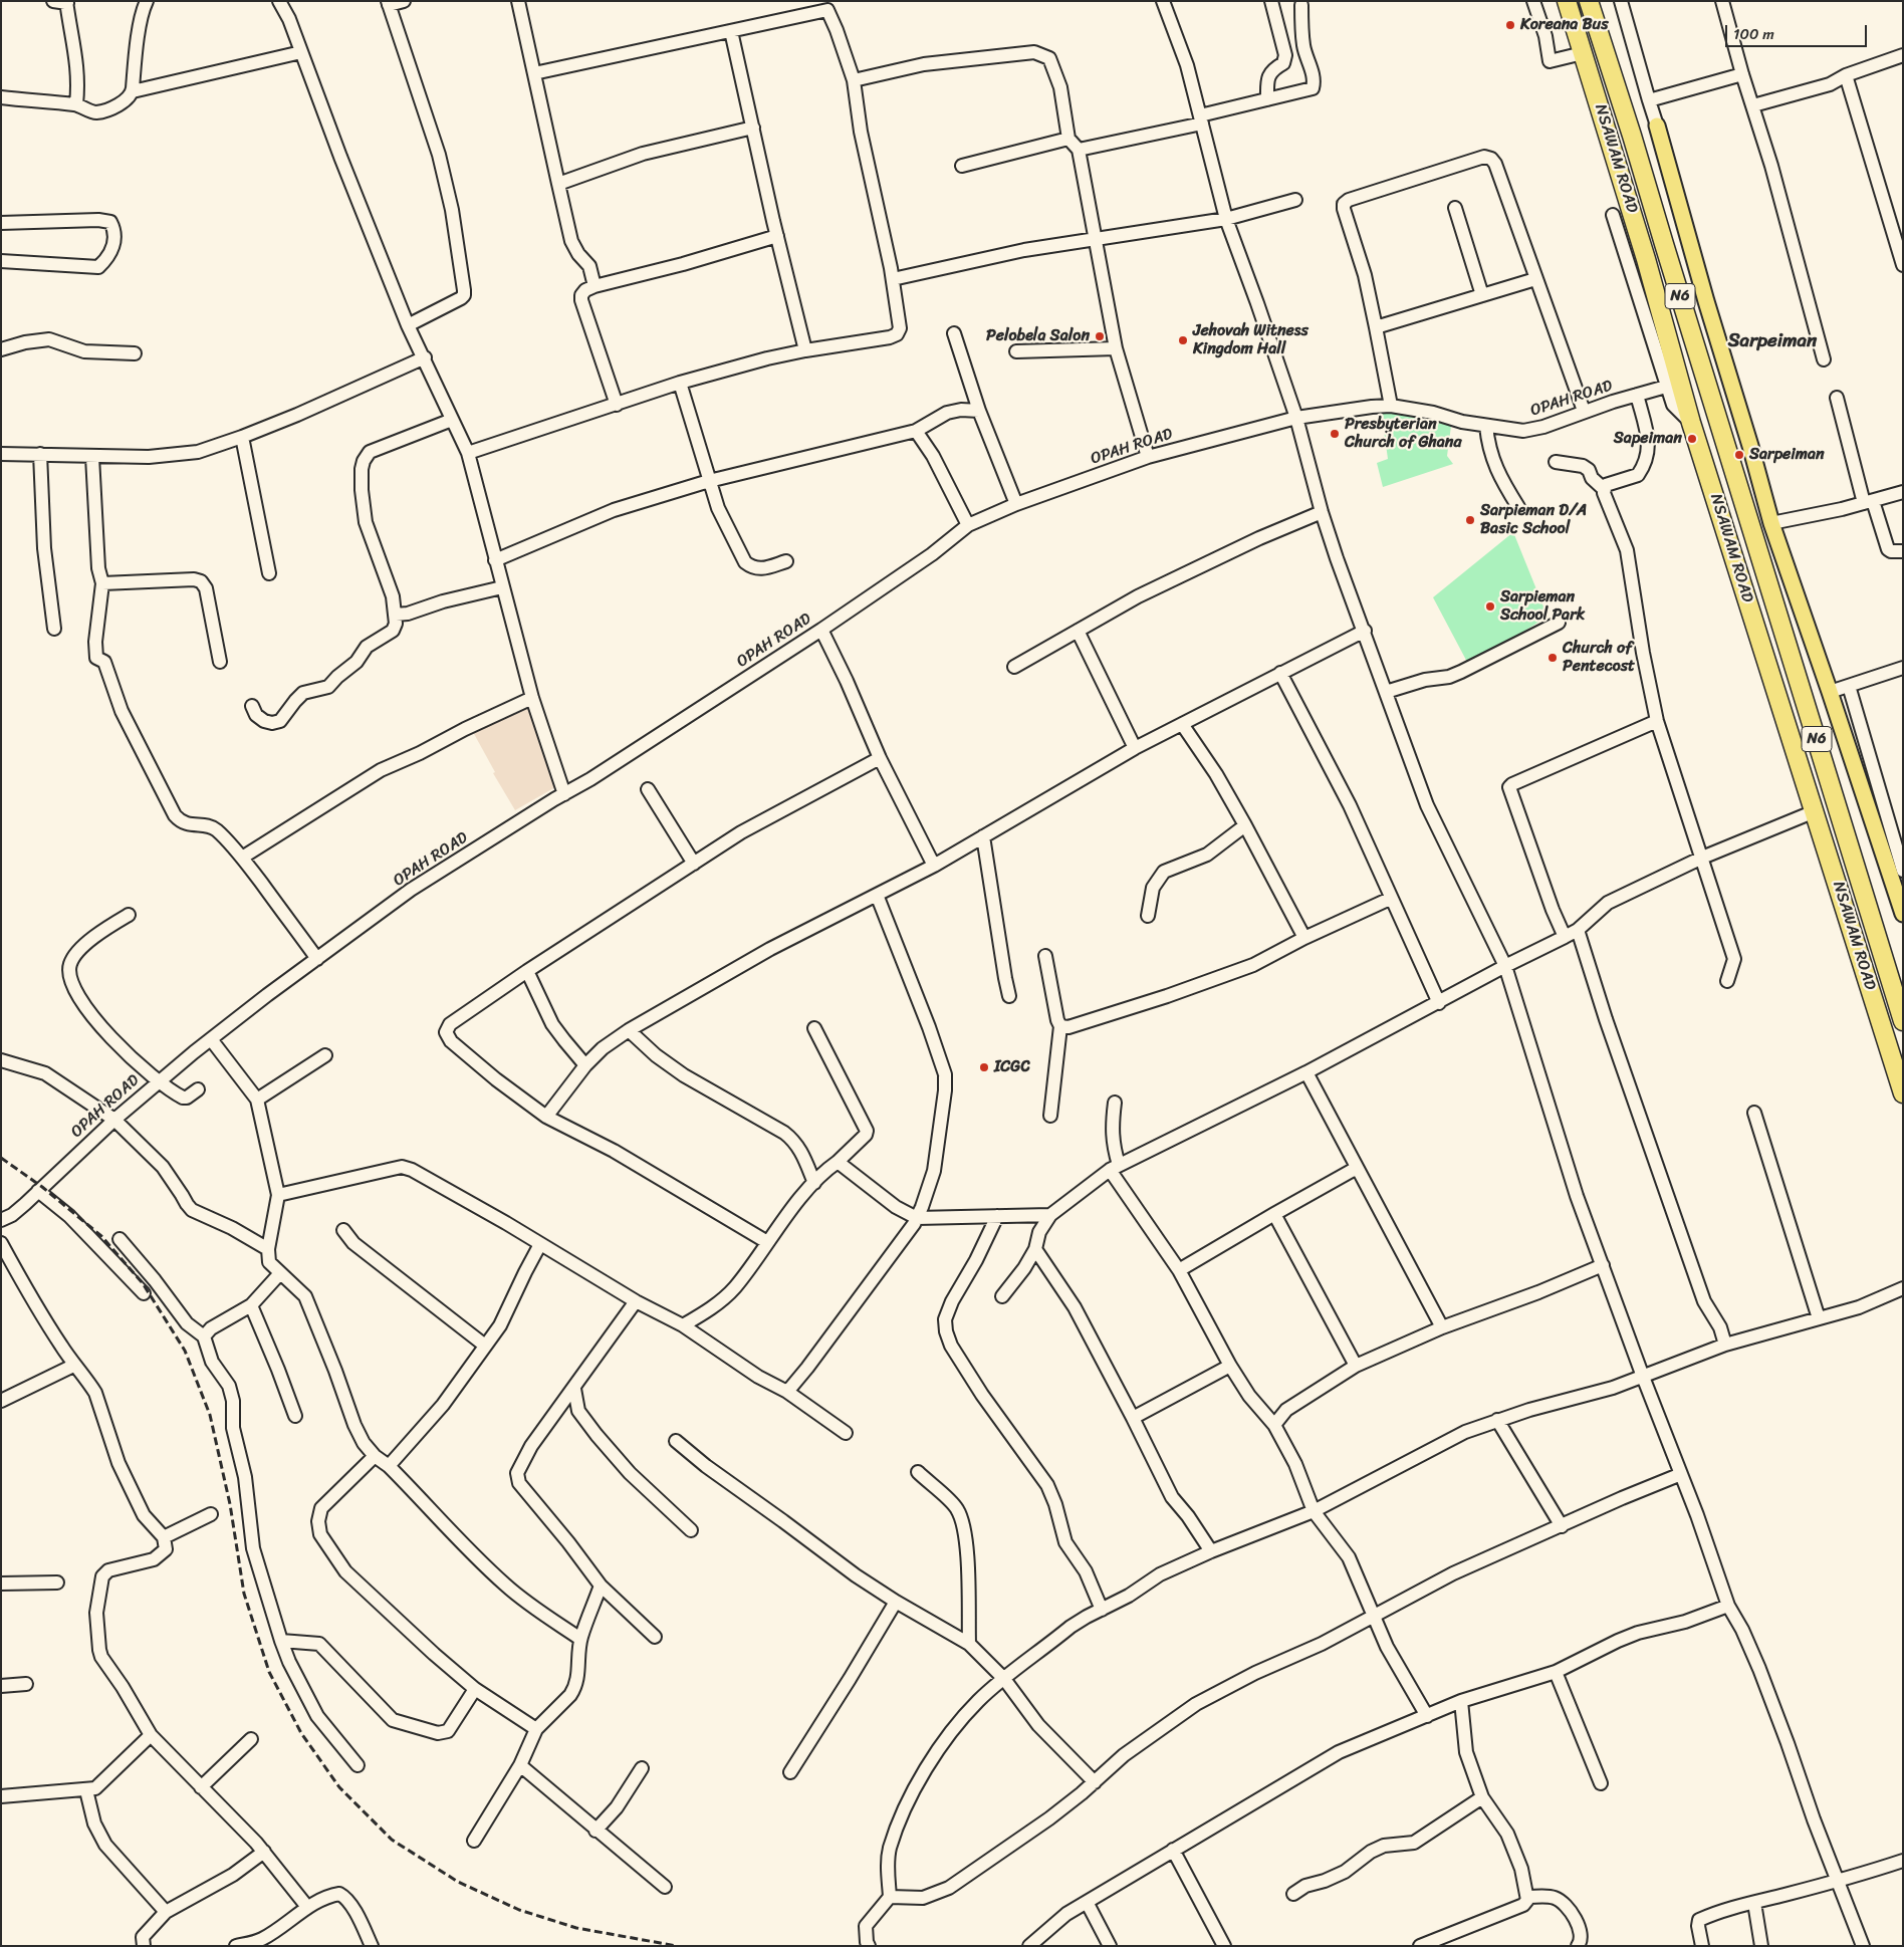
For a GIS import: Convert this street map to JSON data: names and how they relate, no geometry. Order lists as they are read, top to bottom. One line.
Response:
{"streets":{"highway":["NSAWAM ROAD","N6"],"street":["OPAH ROAD"]},"crossings":[["NSAWAM ROAD","OPAH ROAD"]],"districts":["Sarpeiman"],"places":["Koreana Bus","Pelobela Salon","Jehovah Witness Kingdom Hall","Presbyterian Church of Ghana","Sapeiman","Sarpeiman","Sarpieman D/A Basic School","Sarpieman School Park","Church of Pentecost","ICGC"],"scale_bar":"100 m"}
